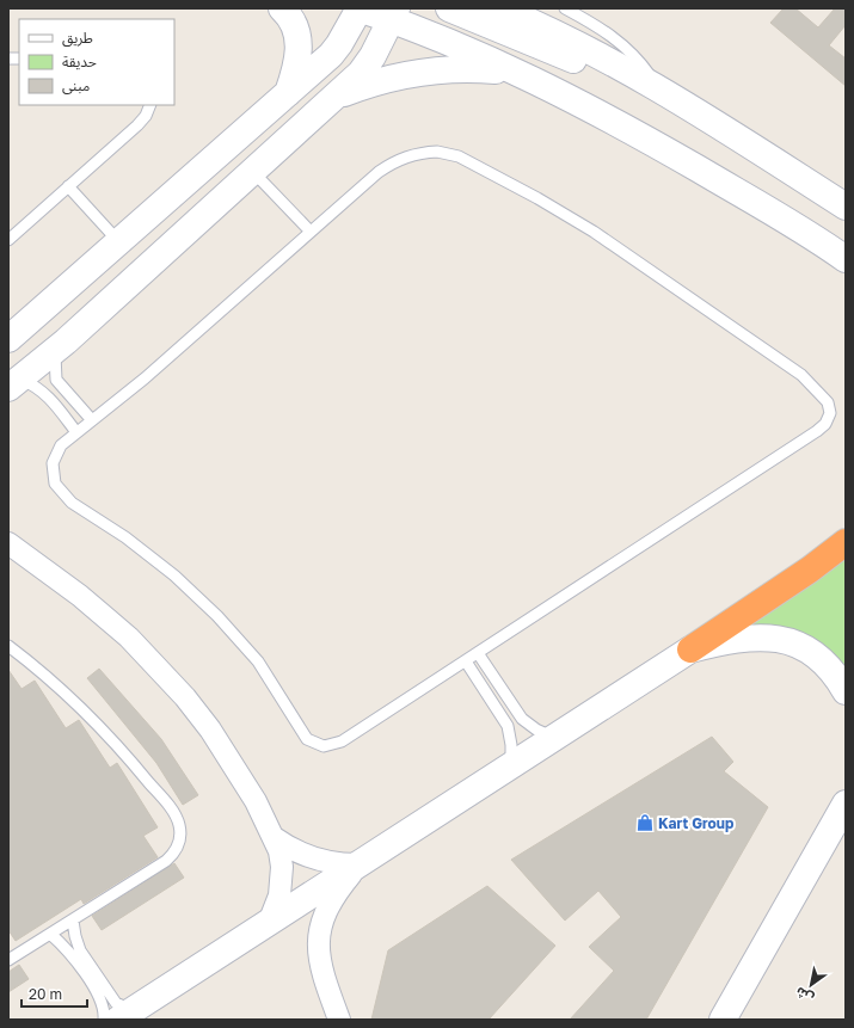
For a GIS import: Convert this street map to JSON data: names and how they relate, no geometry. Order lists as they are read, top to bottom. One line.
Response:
{"places":{"shop":["Kart Group"]},"legend":["طريق","حديقة","مبنى"],"scale_bar":"20 m","north":"bottom left"}
